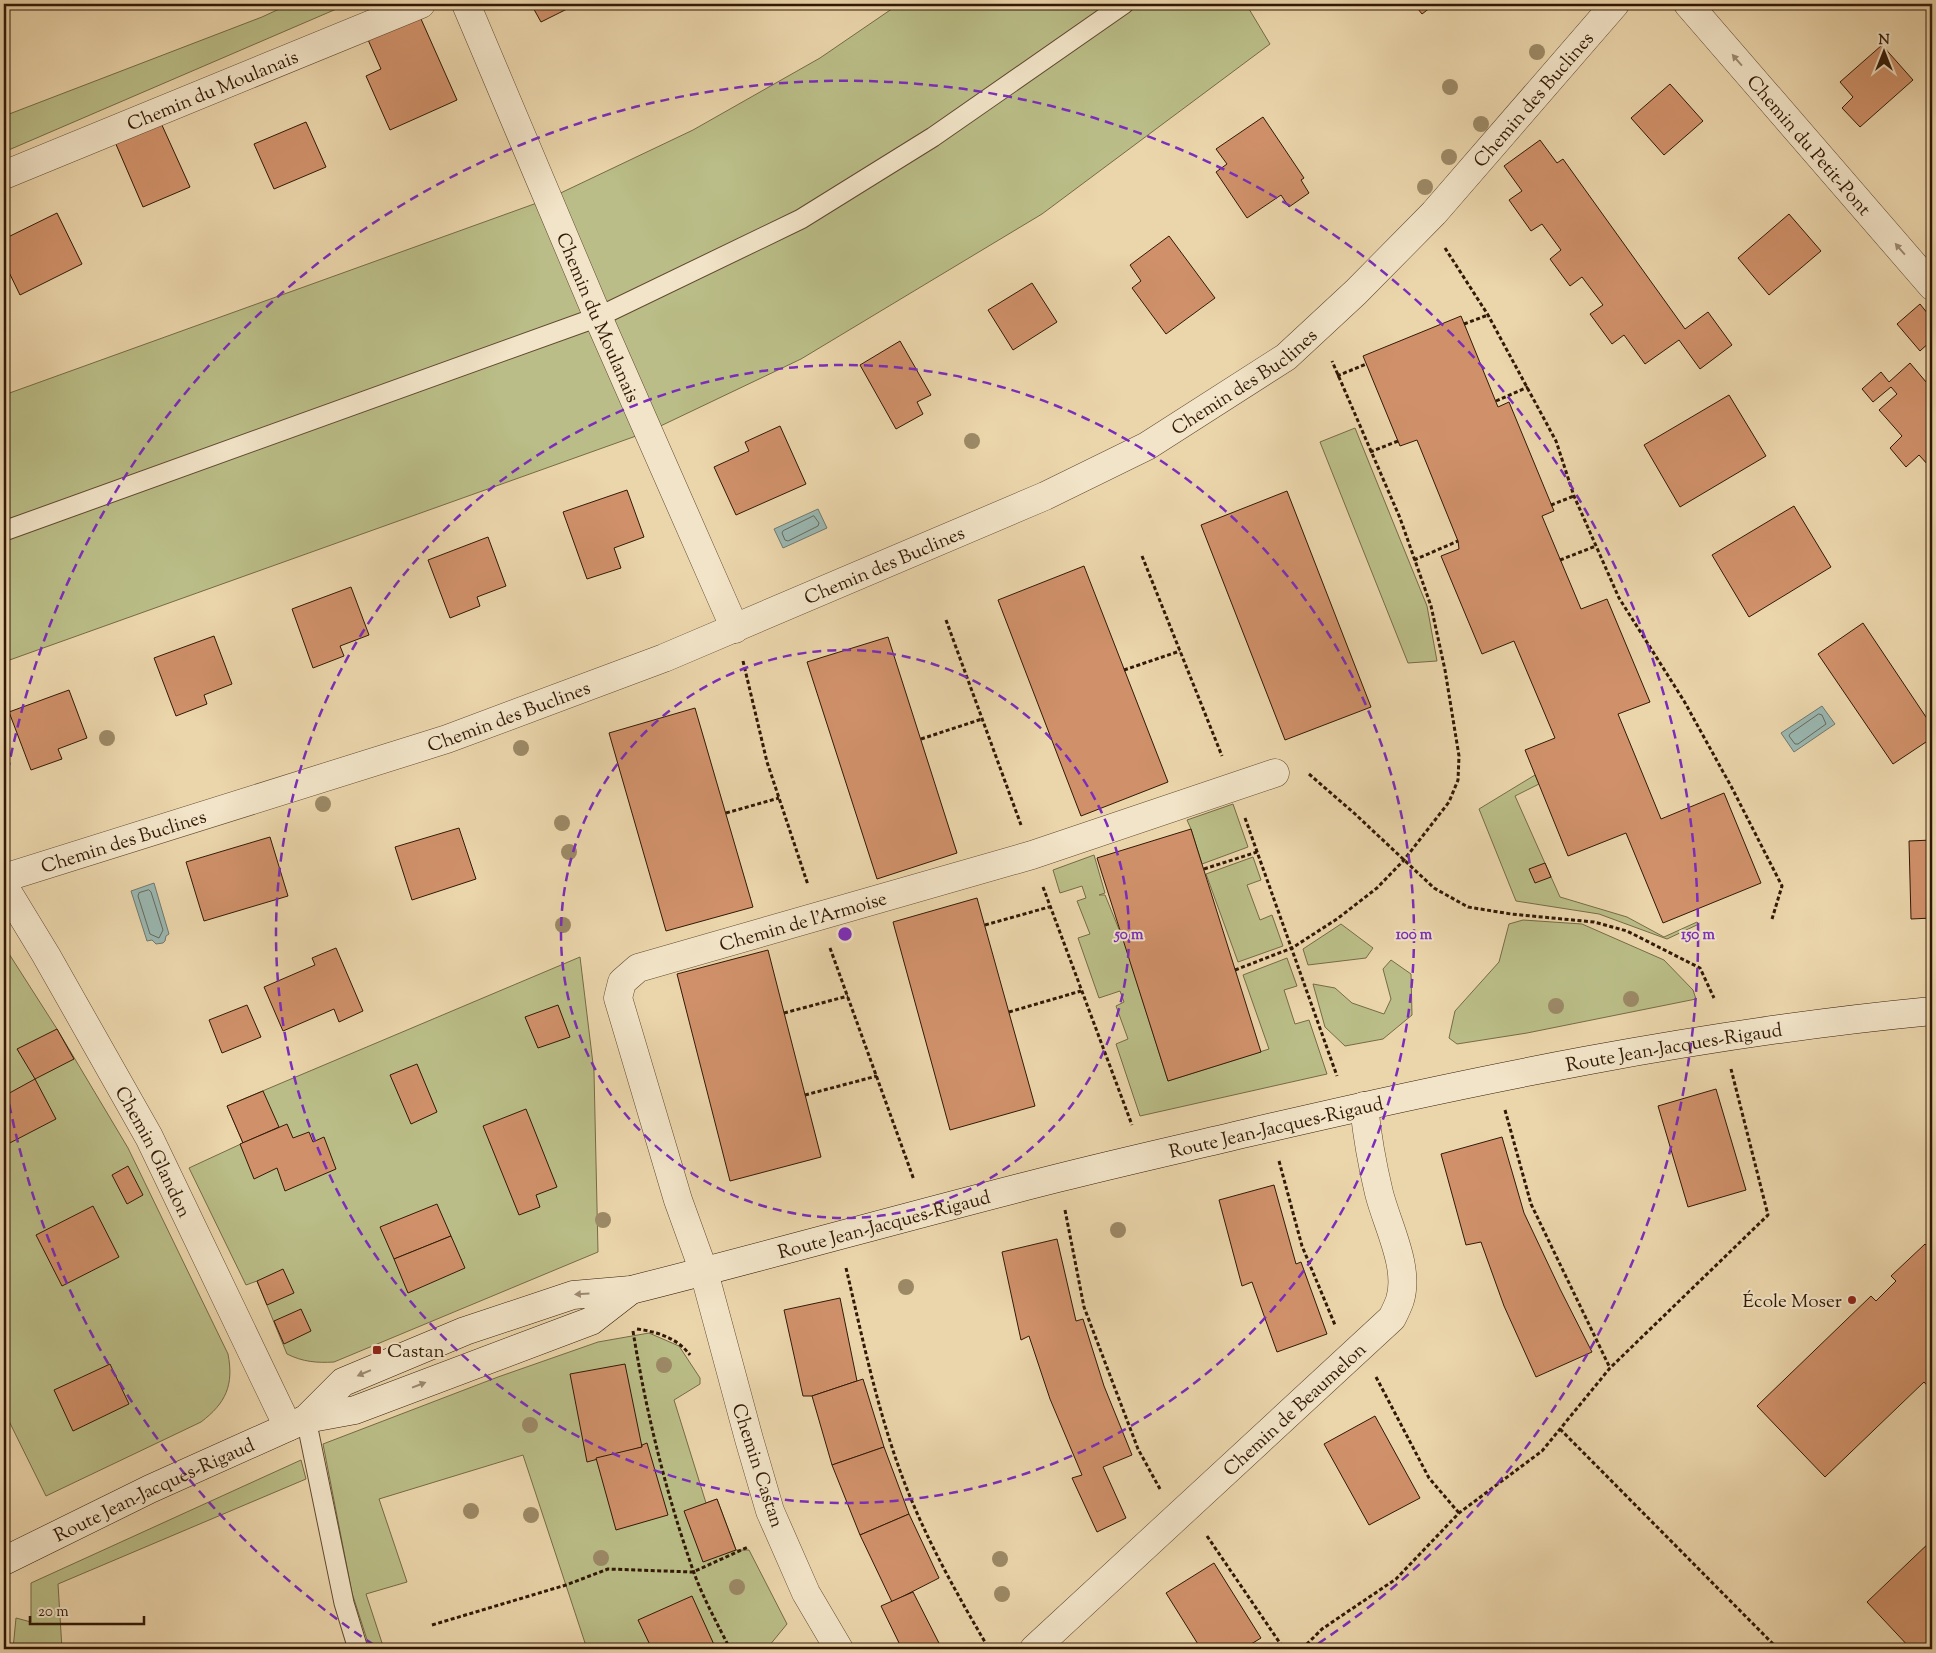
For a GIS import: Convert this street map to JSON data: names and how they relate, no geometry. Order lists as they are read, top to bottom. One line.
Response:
{"streets":{"street":["Chemin du Moulanais","Chemin des Buclines","Chemin du Petit-Pont","Chemin de l'Armoise","Route Jean-Jacques-Rigaud","Chemin Glandon","Chemin de Beaumelon","Chemin Castan"]},"crossings":[["Chemin du Moulanais","Chemin des Buclines"],["Chemin de l'Armoise","Route Jean-Jacques-Rigaud"],["Chemin de l'Armoise","Chemin Castan"],["Route Jean-Jacques-Rigaud","Chemin Glandon"],["Route Jean-Jacques-Rigaud","Chemin de Beaumelon"],["Route Jean-Jacques-Rigaud","Chemin Castan"]],"one_way":["Chemin du Petit-Pont"],"places":{"other":["École Moser"],"transit":["Castan"]},"scale_bar":"20 m","north":"top","rings":["50 m","100 m","150 m"]}
